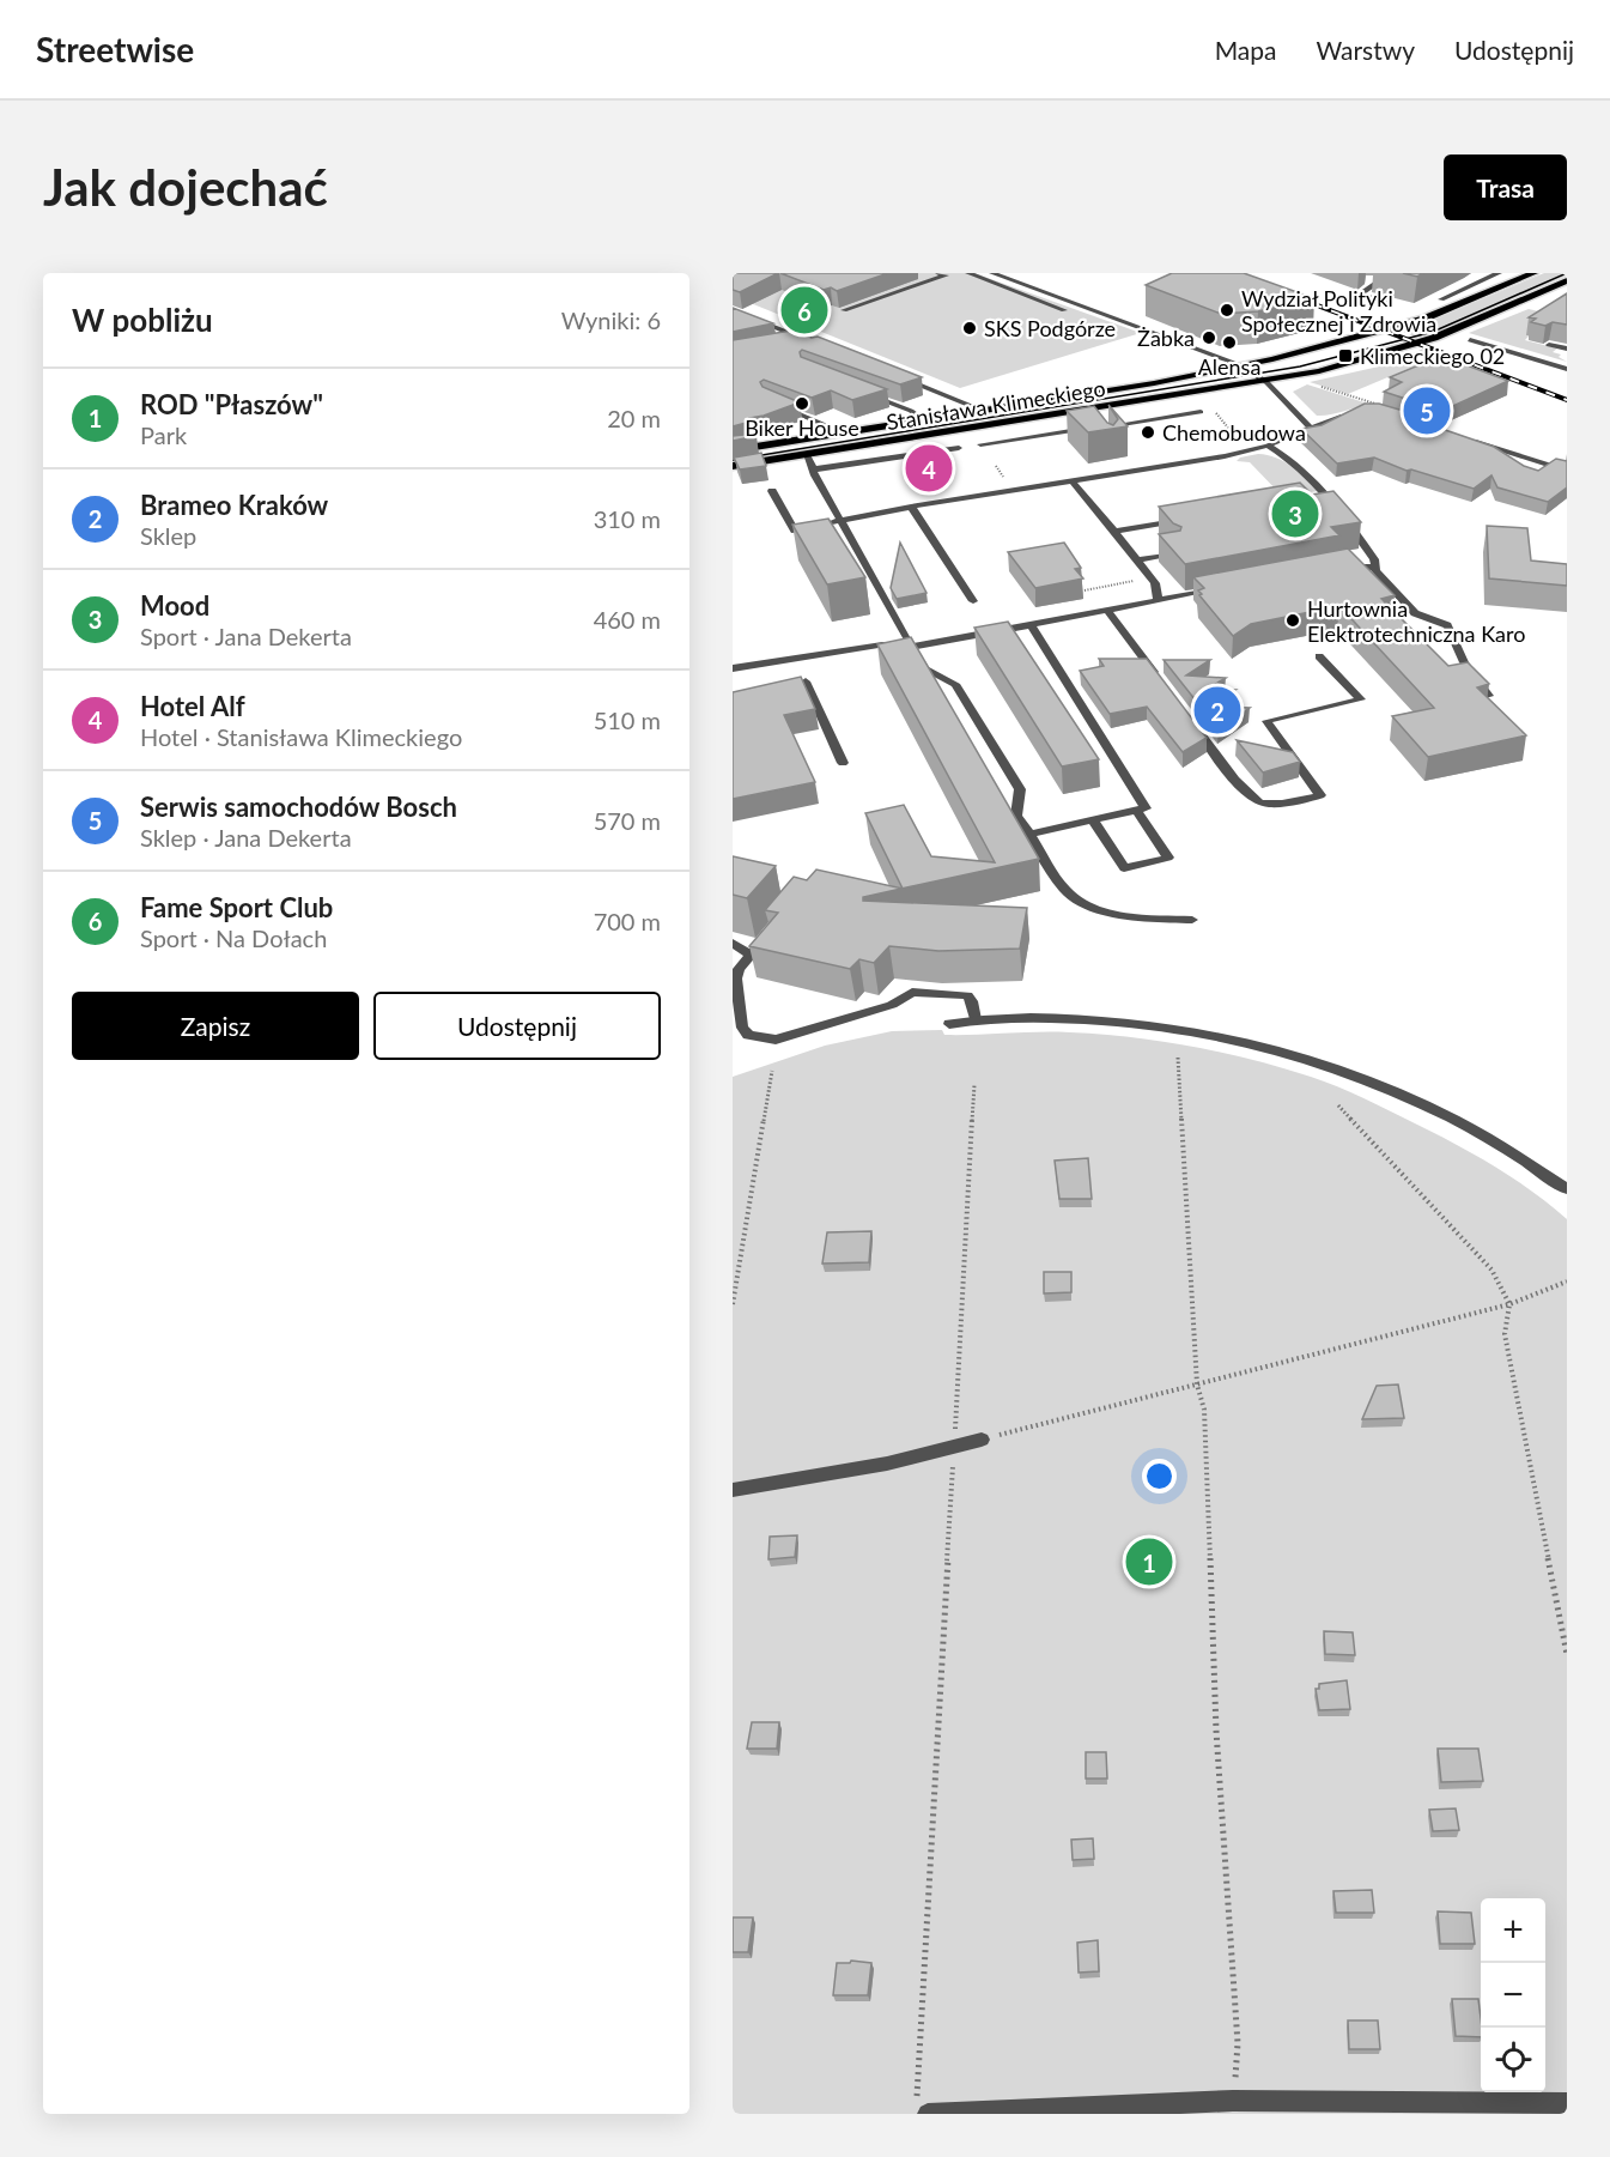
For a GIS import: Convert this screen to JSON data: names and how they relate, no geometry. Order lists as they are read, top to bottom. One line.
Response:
{"streets":{"main road":["Stanisława Klimeckiego"]},"places":{"other":["Wydział Polityki Społecznej i Zdrowia","SKS Podgórze","Żabka","Alensa","Biker House","Chemobudowa","Hurtownia Elektrotechniczna Karo"],"transit":["Klimeckiego 02"]},"page":{"header":"Streetwise","nav":["Mapa","Warstwy","Udostępnij"],"buttons":["Trasa",["Zapisz","Udostępnij"]],"title":"Jak dojechać","heading":["W pobliżu","Wyniki: 6"],"pins":["6","5","4","3","2","1"],"list":[{"mark":"1","name":"ROD \"Płaszów\"","note":"Park","value":"20 m"},{"mark":"2","name":"Brameo Kraków","note":"Sklep","value":"310 m"},{"mark":"3","name":"Mood","note":"Sport · Jana Dekerta","value":"460 m"},{"mark":"4","name":"Hotel Alf","note":"Hotel · Stanisława Klimeckiego","value":"510 m"},{"mark":"5","name":"Serwis samochodów Bosch","note":"Sklep · Jana Dekerta","value":"570 m"},{"mark":"6","name":"Fame Sport Club","note":"Sport · Na Dołach","value":"700 m"}],"map_buttons":["+","−"]}}
